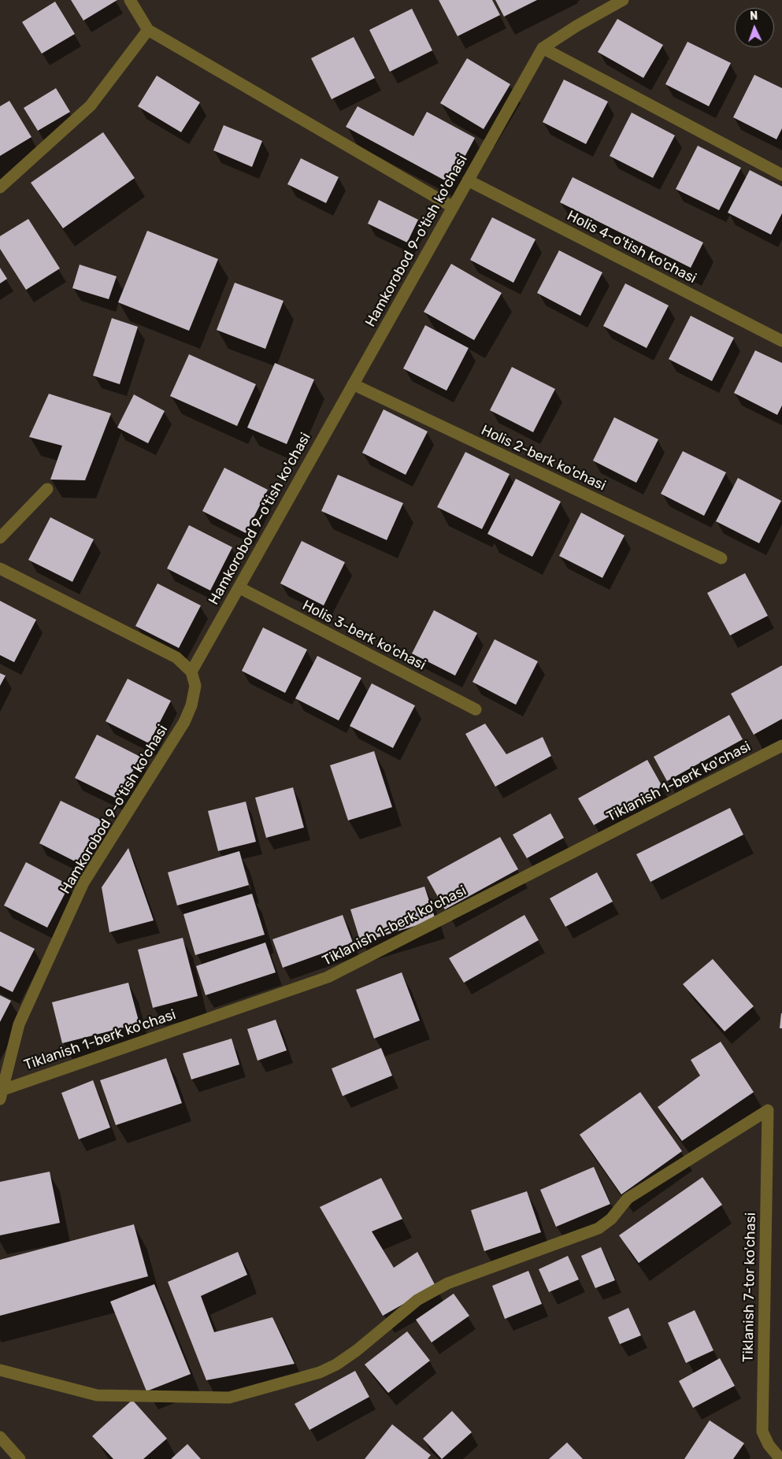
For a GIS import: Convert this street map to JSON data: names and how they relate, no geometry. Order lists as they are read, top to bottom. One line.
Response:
{"streets":{"street":["Hamkorobod 9-o'tish ko'chasi","Holis 4-o'tish ko'chasi","Holis 2-berk ko'chasi","Holis 3-berk ko'chasi","Tiklanish 1-berk ko'chasi","Tiklanish 7-tor ko'chasi"]},"crossings":[["Hamkorobod 9-o'tish ko'chasi","Holis 4-o'tish ko'chasi"],["Hamkorobod 9-o'tish ko'chasi","Holis 2-berk ko'chasi"],["Hamkorobod 9-o'tish ko'chasi","Holis 3-berk ko'chasi"],["Hamkorobod 9-o'tish ko'chasi","Tiklanish 1-berk ko'chasi"]],"north":"top"}
